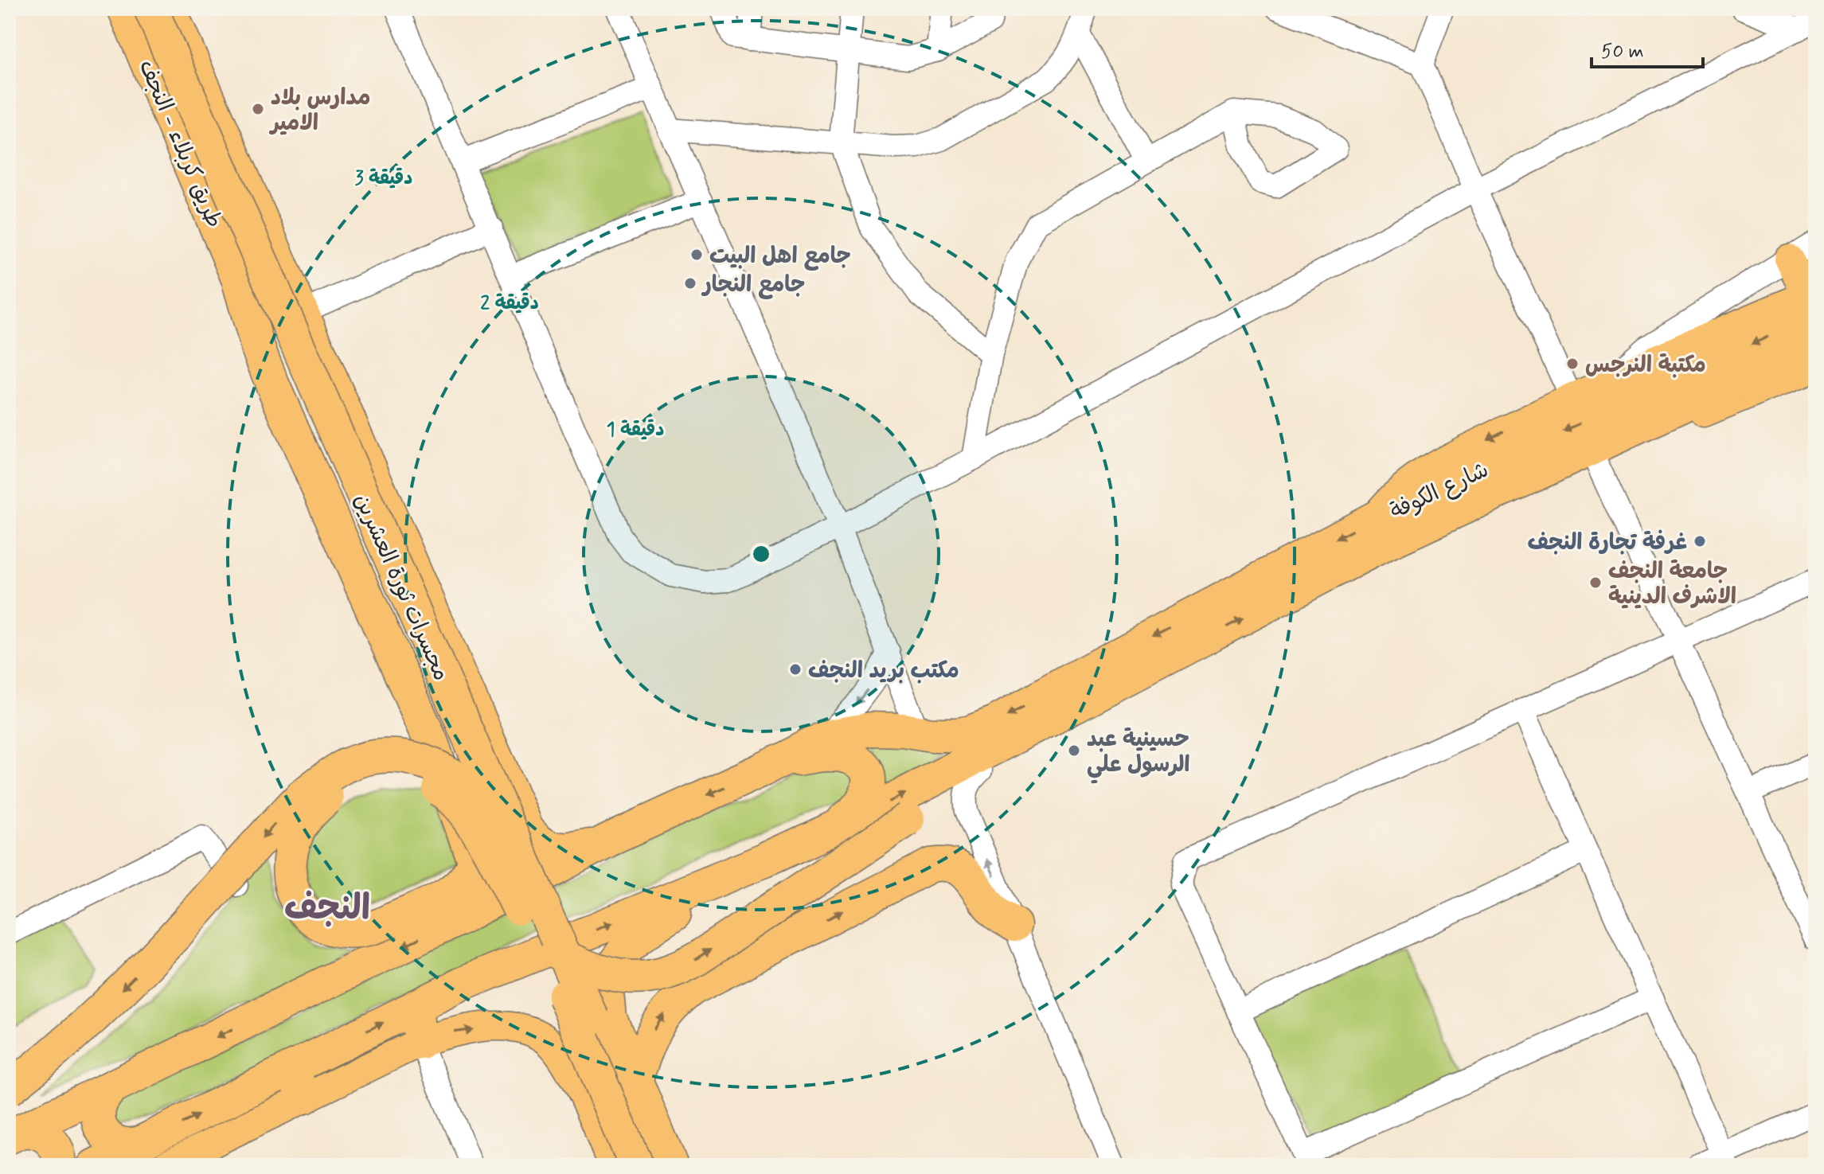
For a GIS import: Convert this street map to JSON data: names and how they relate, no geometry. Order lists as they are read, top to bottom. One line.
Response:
{"streets":{"highway":["طريق کربلاء - النجف","شارع الكوفة","مجسرات ثورة العشرين"]},"crossings":[["طريق کربلاء - النجف","مجسرات ثورة العشرين"]],"districts":["النجف"],"places":["مدارس بلاد الامير","جامع اهل البيت","جامع النجار","مكتبة النرجس","غرفة تجارة النجف","جامعة النجف الاشرف الدينية","مكتب بريد النجف","حسينية عبد الرسول علي"],"scale_bar":"50 m","rings":["3 دقيقة","2 دقيقة","1 دقيقة"]}
